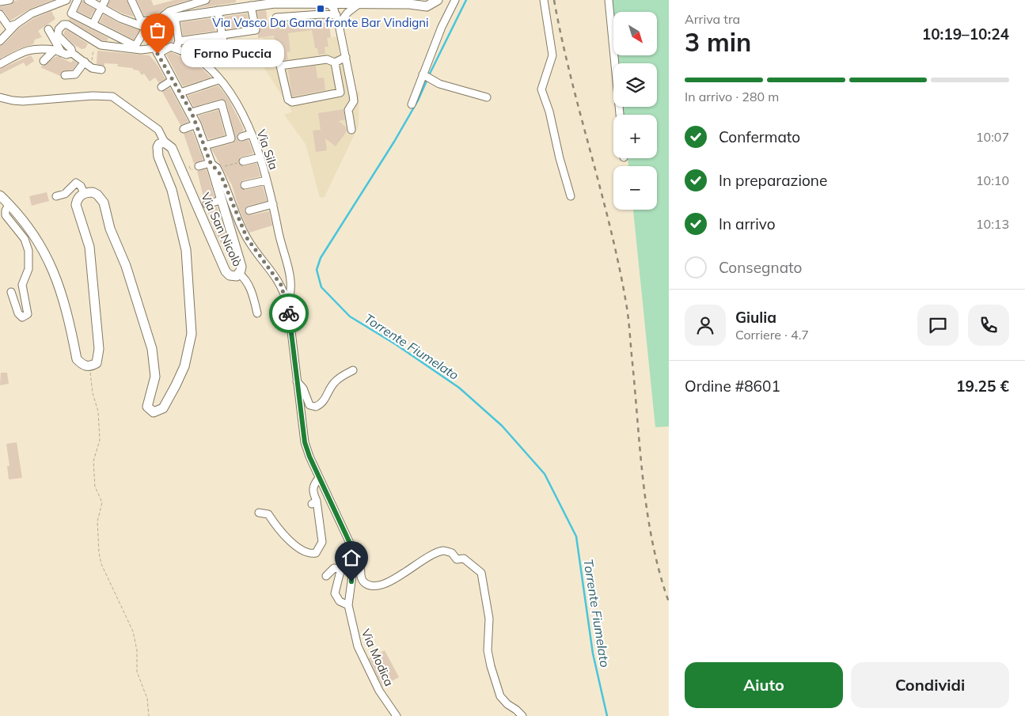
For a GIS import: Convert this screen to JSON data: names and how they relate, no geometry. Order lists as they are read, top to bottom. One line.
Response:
{"streets":{"main road":["Via San Nicolò"],"street":["Via Sila","Via Modica"]},"crossings":[["Via Sila","Via Modica"],["Via San Nicolò","Via Modica"]],"water":["Torrente Fiumelato"],"places":{"transit":["Via Vasco Da Gama fronte Bar Vindigni"],"other":["Forno Puccia"]},"north":"bottom right","page":{"heading":["3 min","Arriva tra","10:19–10:24"],"panel":["Giulia","Corriere · 4.7","Ordine #8601","19.25 €"],"map_buttons":["+","−"],"bubble":"Forno Puccia","bar":"In arrivo · 280 m","list":[["Confermato","10:07"],["In preparazione","10:10"],["In arrivo","10:13"],"Consegnato"],"buttons":["Aiuto","Condividi"]}}
